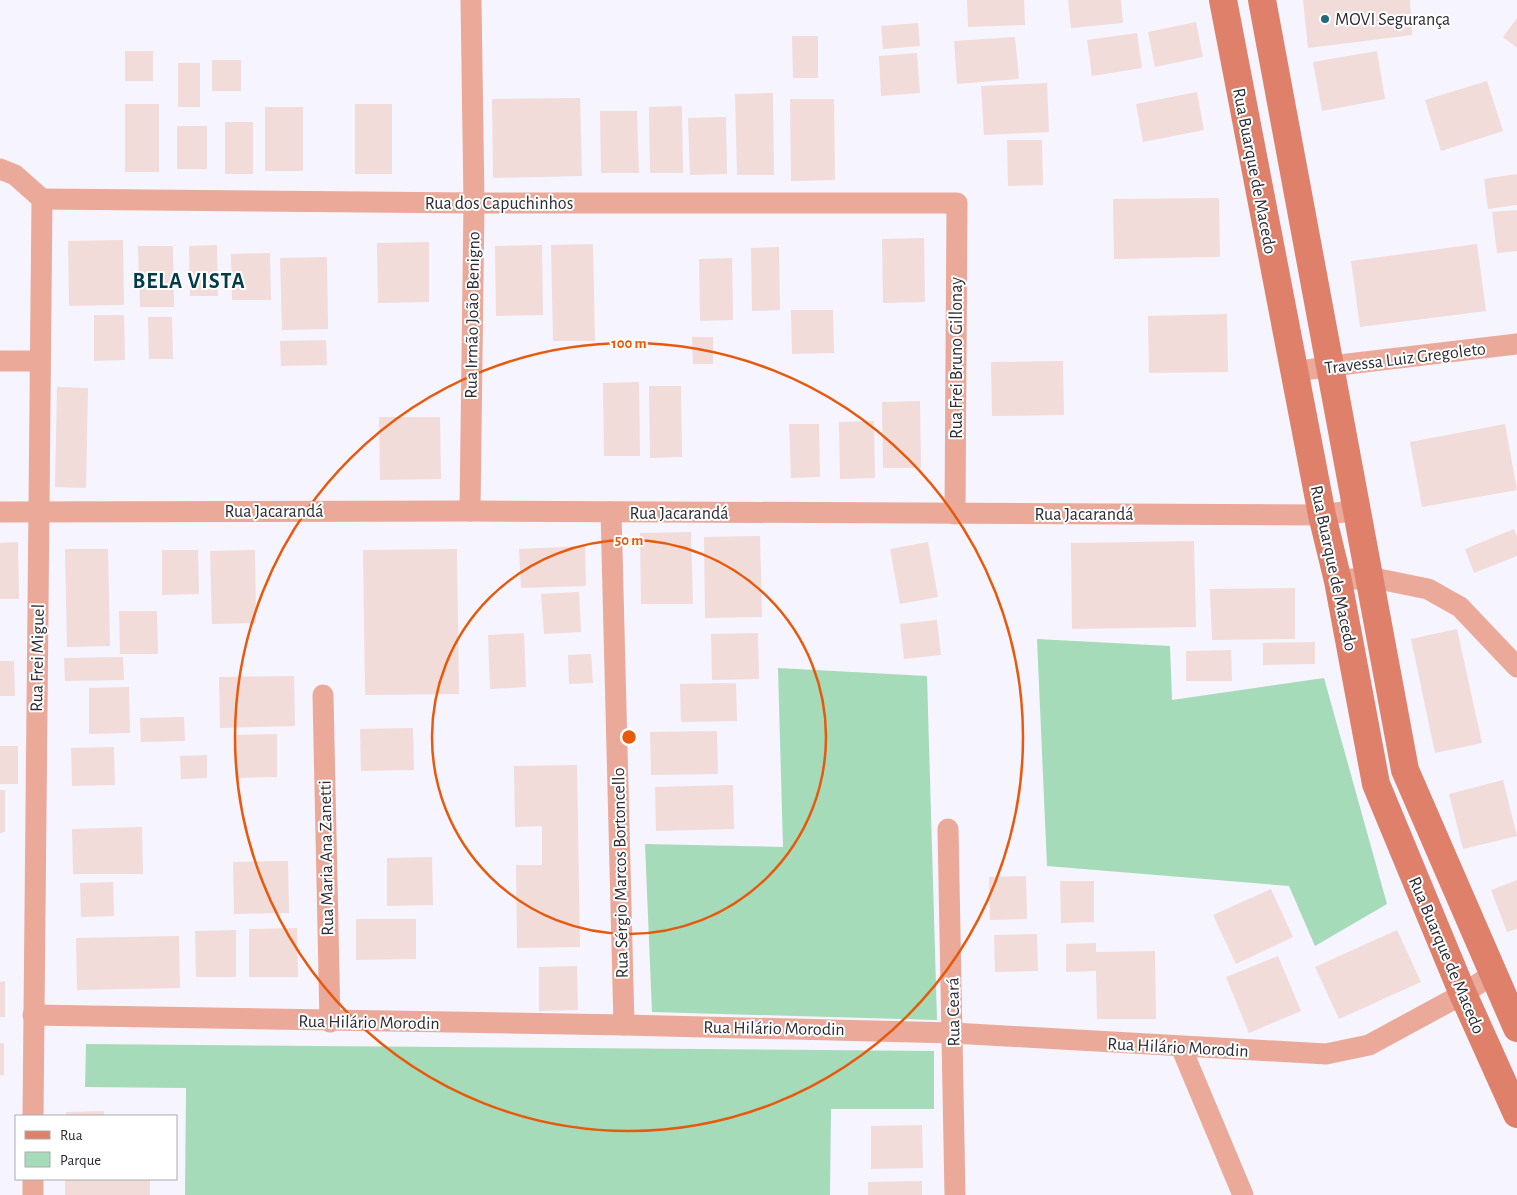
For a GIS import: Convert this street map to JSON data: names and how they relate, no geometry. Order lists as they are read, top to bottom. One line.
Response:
{"streets":{"main road":["Rua Buarque de Macedo"],"street":["Rua dos Capuchinhos","Rua Irmão João Benigno","Rua Frei Bruno Gillonay","Travessa Luiz Gregoleto","Rua Jacarandá","Rua Frei Miguel","Rua Maria Ana Zanetti","Rua Sérgio Marcos Bortoncello","Rua Ceará","Rua Hilário Morodin"]},"crossings":[["Rua Buarque de Macedo","Travessa Luiz Gregoleto"],["Rua Buarque de Macedo","Rua Jacarandá"],["Rua Buarque de Macedo","Rua Hilário Morodin"],["Rua dos Capuchinhos","Rua Irmão João Benigno"],["Rua dos Capuchinhos","Rua Frei Bruno Gillonay"],["Rua dos Capuchinhos","Rua Frei Miguel"],["Rua Irmão João Benigno","Rua Jacarandá"],["Rua Frei Bruno Gillonay","Rua Jacarandá"],["Rua Jacarandá","Rua Frei Miguel"],["Rua Jacarandá","Rua Sérgio Marcos Bortoncello"],["Rua Frei Miguel","Rua Hilário Morodin"],["Rua Maria Ana Zanetti","Rua Hilário Morodin"],["Rua Sérgio Marcos Bortoncello","Rua Hilário Morodin"],["Rua Ceará","Rua Hilário Morodin"]],"districts":["BELA VISTA"],"places":["MOVI Segurança"],"legend":["Rua","Parque"],"rings":["100 m","50 m"]}
